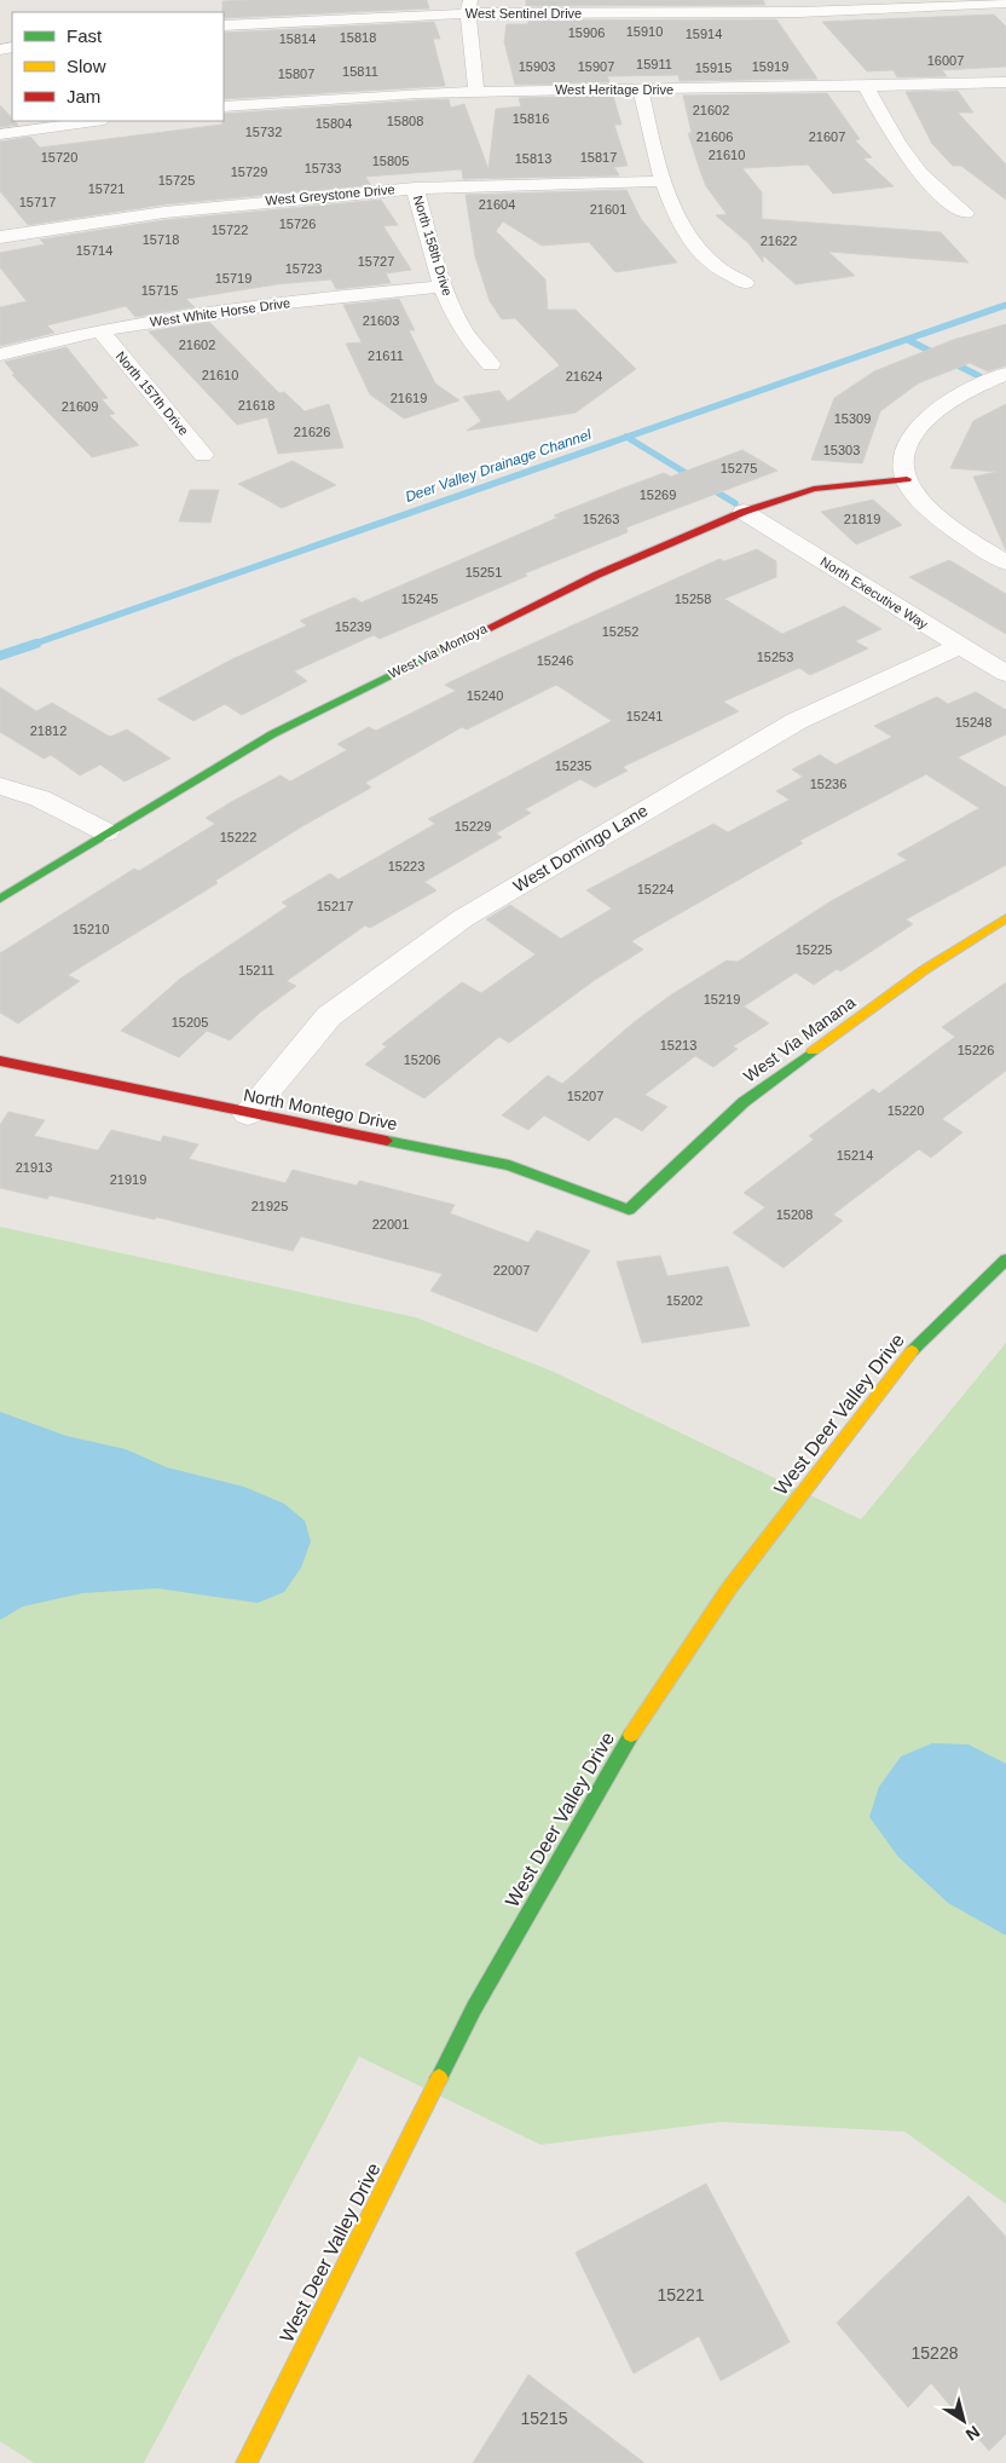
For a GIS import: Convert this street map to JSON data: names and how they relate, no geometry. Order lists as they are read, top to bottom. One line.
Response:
{"streets":{"street":["West Sentinel Drive","West Heritage Drive","West Greystone Drive","North 158th Drive","West White Horse Drive","North 157th Drive","North Executive Way","West Via Montoya","West Domingo Lane","West Via Manana","North Montego Drive","West Deer Valley Drive"]},"crossings":[["West Greystone Drive","North 158th Drive"],["North 158th Drive","West White Horse Drive"],["West White Horse Drive","North 157th Drive"],["North Executive Way","West Via Montoya"],["North Executive Way","West Domingo Lane"],["West Domingo Lane","North Montego Drive"],["West Via Manana","North Montego Drive"]],"water":["Deer Valley Drainage Channel"],"house_numbers":["15910","15906","15914","15818","15814","16007","15911","15903","15907","15919","15915","15811","15807","21602","15816","15808","15804","15732","21606","21607","21610","15720","15817","15813","15805","15733","15729","15725","15721","15717","21604","21601","15726","15722","15718","21622","15714","15727","15723","15719","15715","21603","21602","21611","21610","21624","21619","21618","21609","15309","21626","15303","15275","15269","15263","21819","15251","15245","15258","15239","15252","15253","15246","15240","15241","15248","21812","15235","15236","15229","15222","15223","15224","15217","15210","15225","15211","15219","15205","15213","15226","15206","15207","15220","15214","21913","21919","21925","15208","22001","22007","15202","15221","15228","15215"],"legend":["Fast","Slow","Jam"],"north":"bottom right"}
